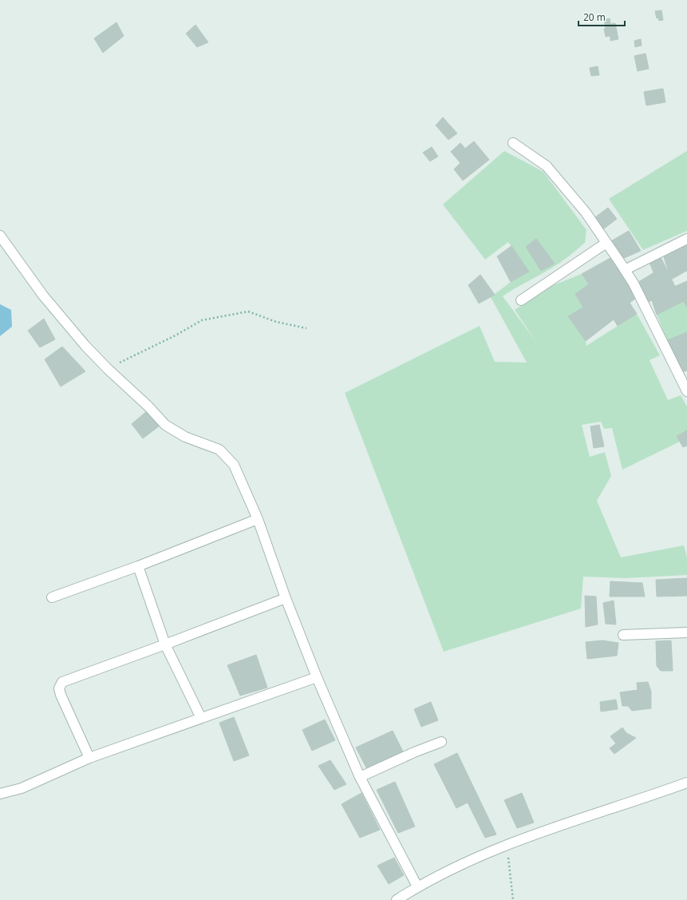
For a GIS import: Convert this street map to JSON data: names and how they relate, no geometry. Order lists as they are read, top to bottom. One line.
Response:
{"scale_bar":"20 m"}
